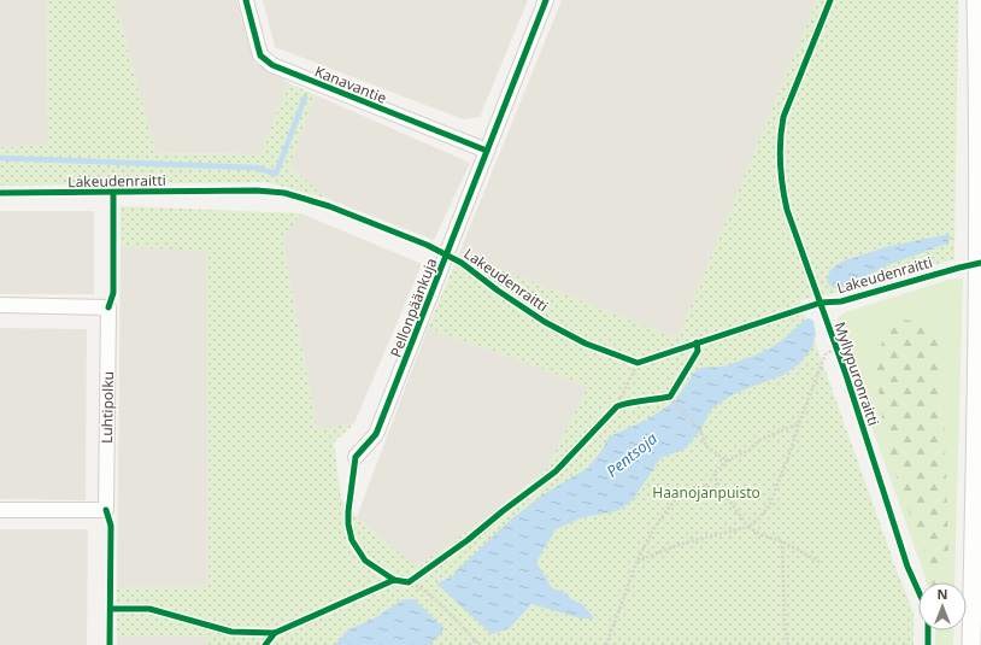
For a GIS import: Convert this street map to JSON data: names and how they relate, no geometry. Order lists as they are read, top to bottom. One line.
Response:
{"streets":{"street":["Kanavantie","Pellonpäänkuja","Luhtipolku"],"cycle path":["Lakeudenraitti","Myllypuronraitti"]},"crossings":[["Kanavantie","Pellonpäänkuja"]],"water":["Pentsoja"],"parks":["Haanojanpuisto"],"north":"top"}
